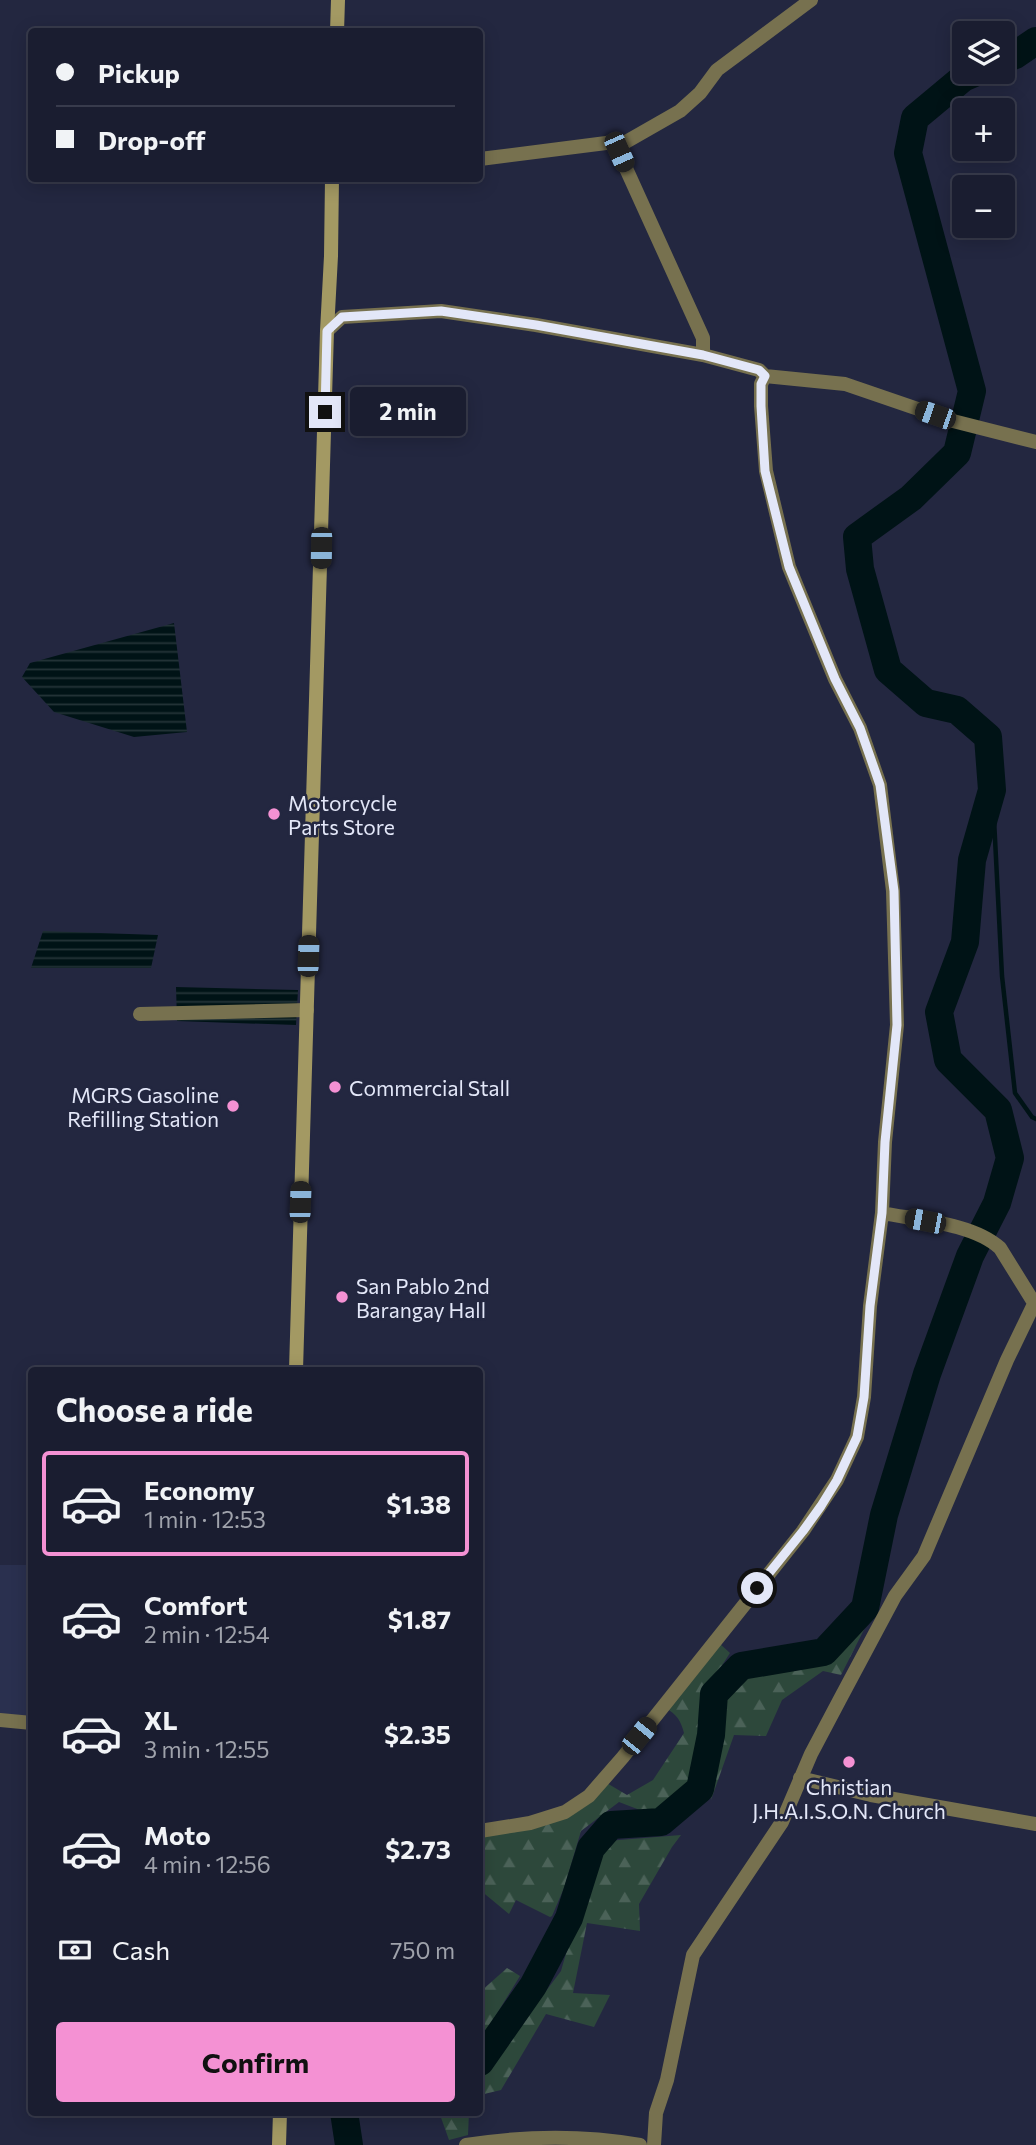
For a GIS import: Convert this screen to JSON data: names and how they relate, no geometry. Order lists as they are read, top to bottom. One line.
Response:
{"places":["Motorcycle Parts Store","Commercial Stall","MGRS Gasoline Refilling Station","San Pablo 2nd Barangay Hall","Christian J.H.A.I.S.O.N. Church"],"page":{"map_buttons":["+","−"],"banner":["Pickup","Drop-off"],"bubble":"2 min","heading":"Choose a ride","list":[{"name":"Economy","note":"1 min · 12:53","value":"$1.38"},{"name":"Comfort","note":"2 min · 12:54","value":"$1.87"},{"name":"XL","note":"3 min · 12:55","value":"$2.35"},{"name":"Moto","note":"4 min · 12:56","value":"$2.73"}],"pay":["Cash","750 m"],"buttons":"Confirm"}}
